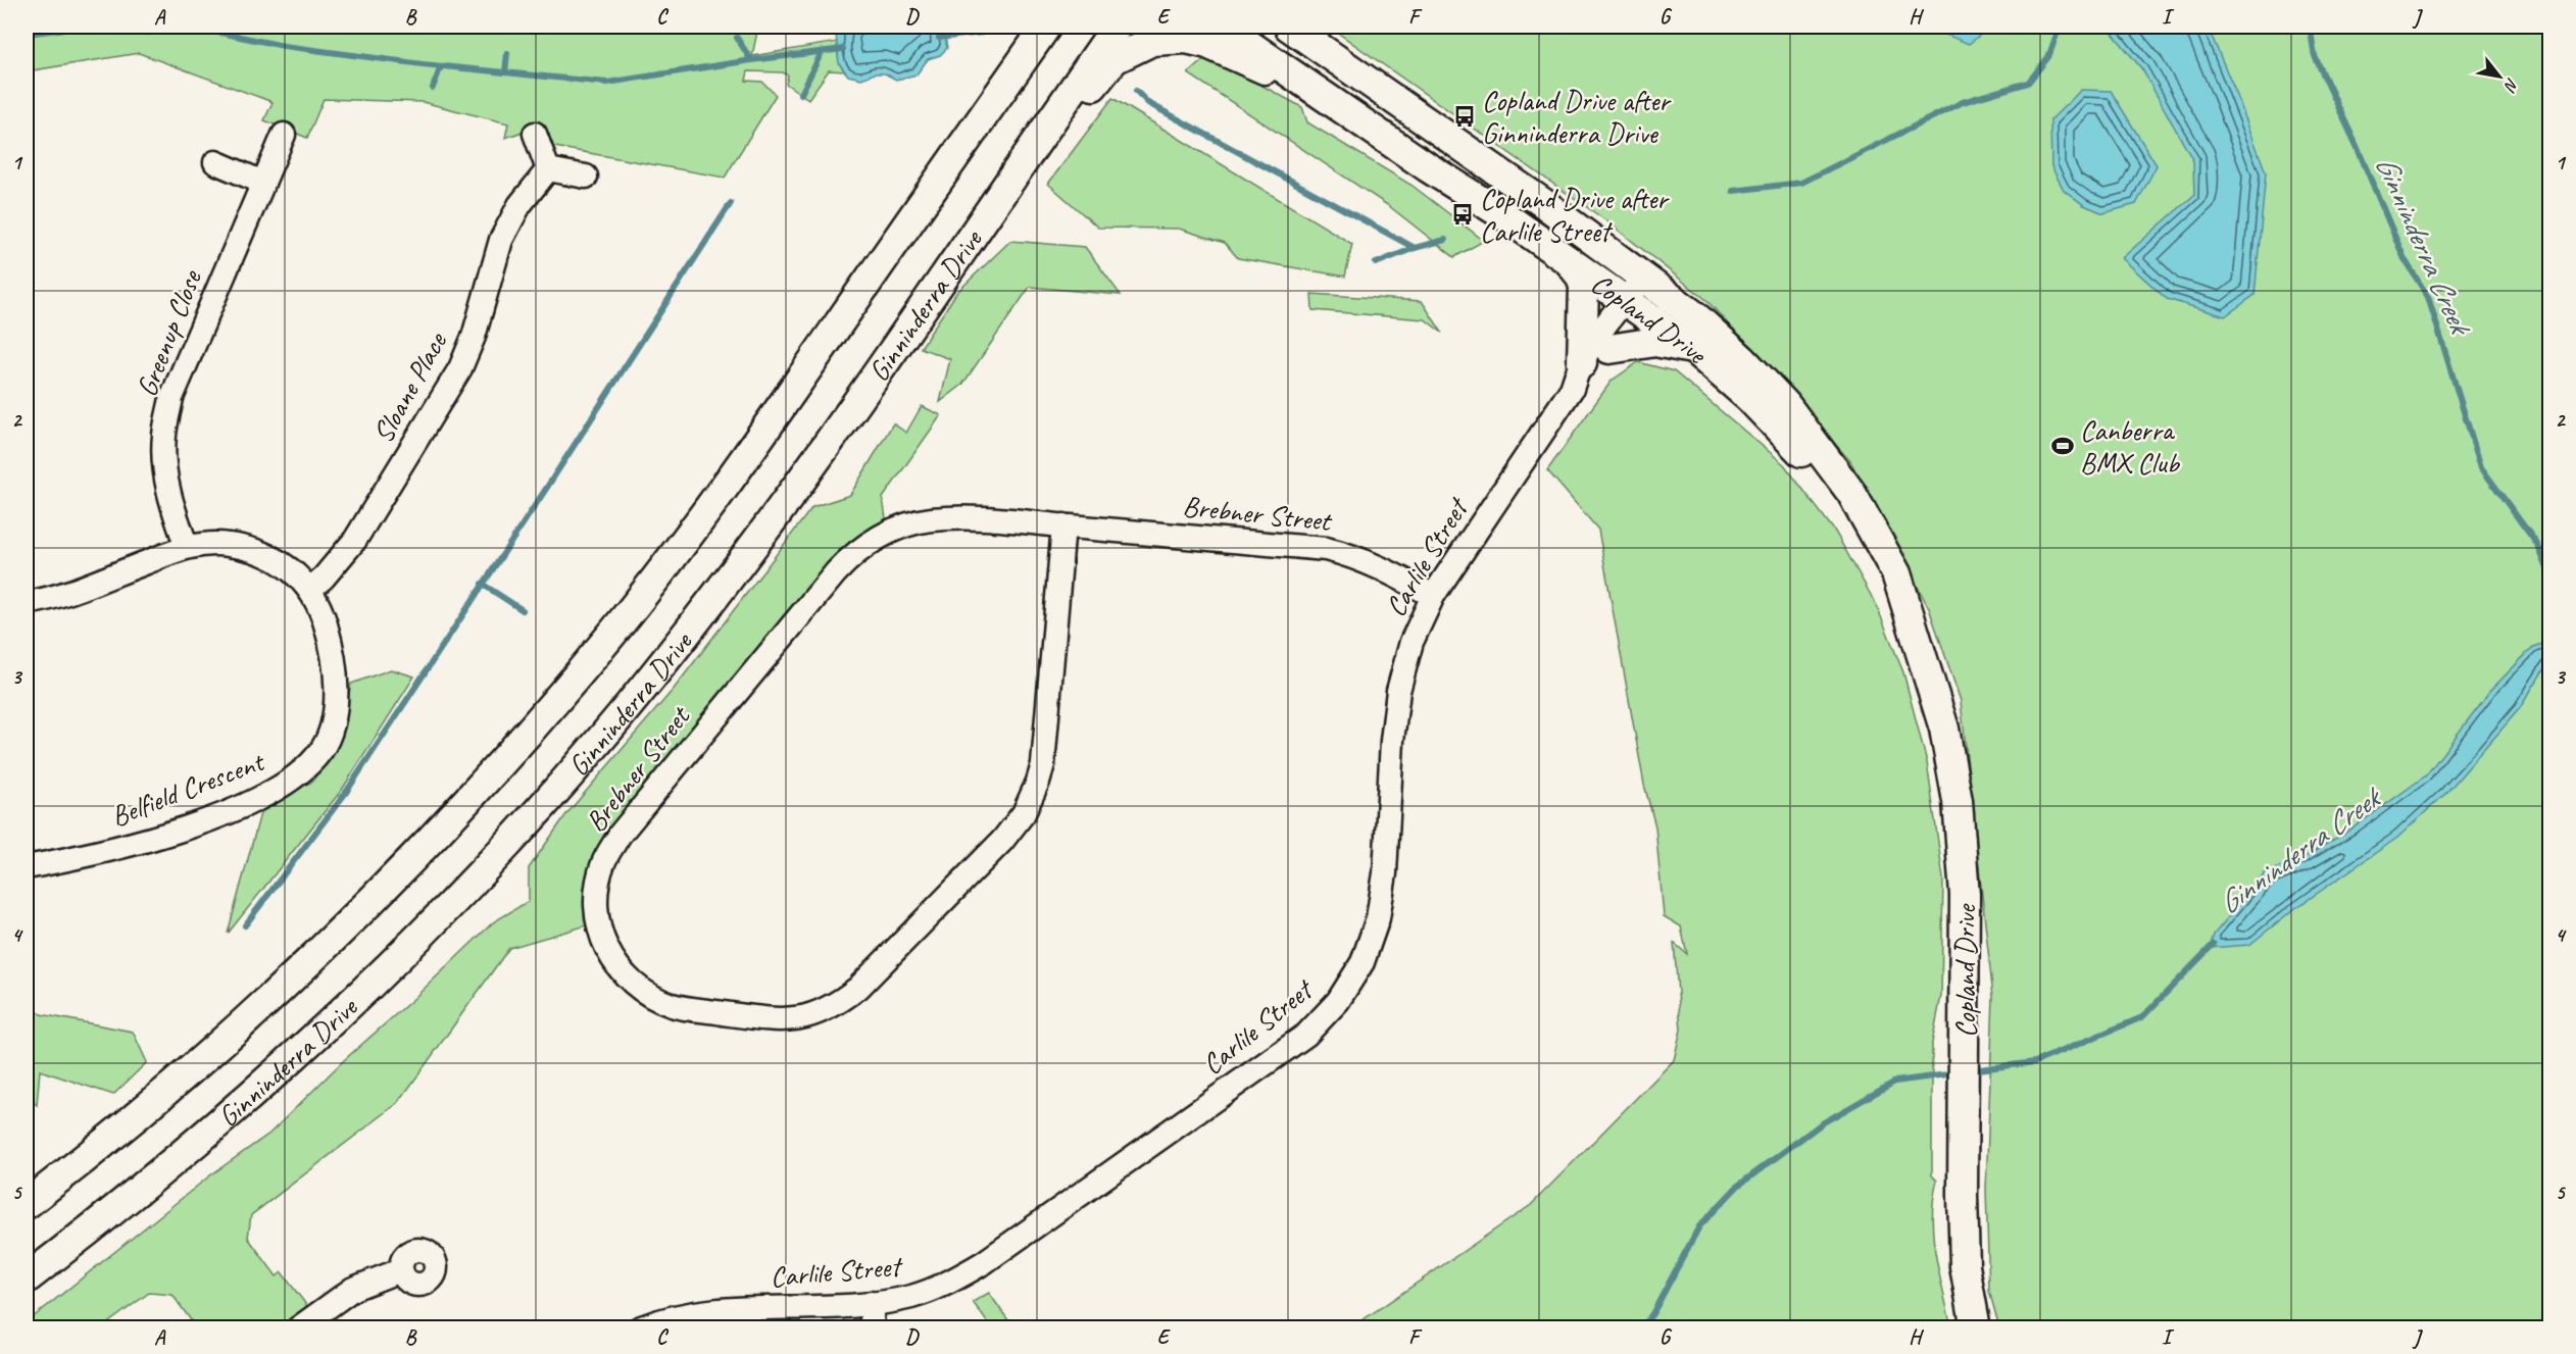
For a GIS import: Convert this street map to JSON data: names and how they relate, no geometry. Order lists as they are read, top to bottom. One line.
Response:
{"streets":{"main road":["Ginninderra Drive","Copland Drive"],"street":["Greenup Close","Sloane Place","Brebner Street","Carlile Street","Belfield Crescent"]},"crossings":[["Copland Drive","Carlile Street"],["Greenup Close","Belfield Crescent"],["Sloane Place","Belfield Crescent"],["Brebner Street","Carlile Street"]],"water":["Ginninderra Creek"],"places":{"bus stop":["Copland Drive after Ginninderra Drive","Copland Drive after Carlile Street"],"sports":["Canberra BMX Club"]},"north":"bottom right","grid":{"columns":["A","B","C","D","E","F","G","H","I","J"],"rows":["1","2","3","4","5"]}}
